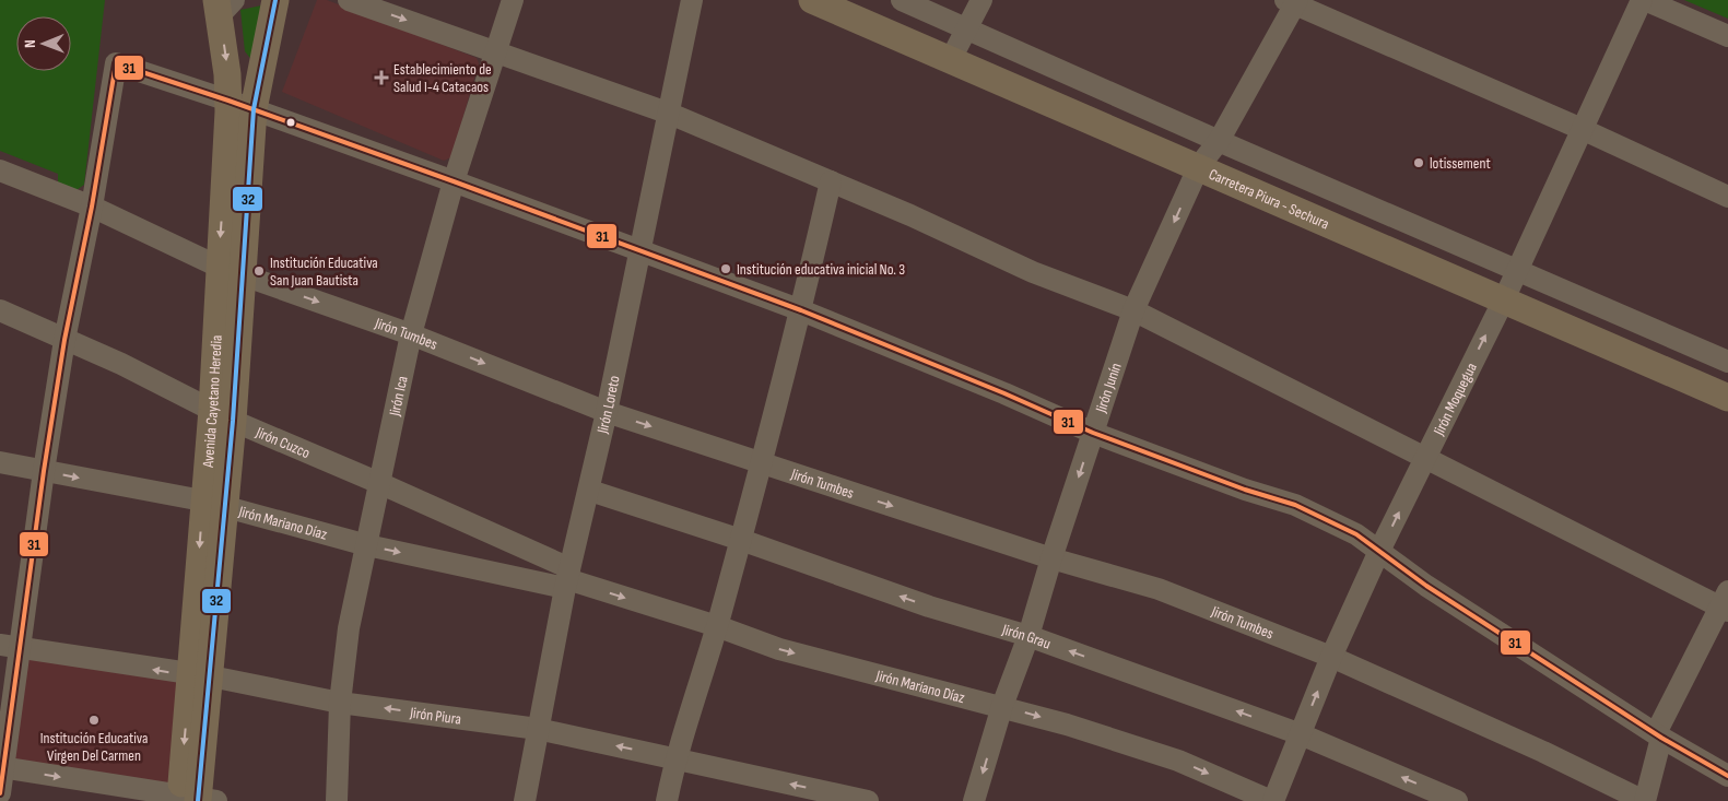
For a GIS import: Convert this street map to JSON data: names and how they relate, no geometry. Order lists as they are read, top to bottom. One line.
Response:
{"streets":{"main road":["Carretera Piura - Sechura","Avenida Cayetano Heredia"],"street":["Jirón Tumbes","Jirón Junín","Jirón Ica","Jirón Moquegua","Jirón Loreto","Jirón Cuzco","Jirón Mariano Díaz","Jirón Grau","Jirón Piura"]},"crossings":[["Carretera Piura - Sechura","Jirón Junín"],["Carretera Piura - Sechura","Jirón Moquegua"],["Jirón Tumbes","Jirón Junín"],["Jirón Tumbes","Jirón Ica"],["Jirón Tumbes","Jirón Moquegua"],["Jirón Tumbes","Avenida Cayetano Heredia"],["Jirón Tumbes","Jirón Loreto"],["Jirón Junín","Jirón Mariano Díaz"],["Jirón Junín","Jirón Grau"],["Jirón Ica","Jirón Cuzco"],["Jirón Ica","Jirón Mariano Díaz"],["Jirón Ica","Jirón Piura"],["Jirón Moquegua","Jirón Mariano Díaz"],["Jirón Moquegua","Jirón Grau"],["Avenida Cayetano Heredia","Jirón Cuzco"],["Avenida Cayetano Heredia","Jirón Mariano Díaz"],["Avenida Cayetano Heredia","Jirón Piura"],["Jirón Loreto","Jirón Cuzco"],["Jirón Loreto","Jirón Mariano Díaz"],["Jirón Loreto","Jirón Grau"],["Jirón Loreto","Jirón Piura"],["Jirón Cuzco","Jirón Mariano Díaz"]],"one_way":["Jirón Junín","Jirón Moquegua","Jirón Mariano Díaz","Jirón Grau","Jirón Piura"],"places":{"health":["Establecimiento de Salud I-4 Catacaos"],"other":["lotissement","Institución educativa inicial No. 3","Institución Educativa San Juan Bautista","Institución Educativa Virgen Del Carmen"]},"lines":["transit line 32","transit line 31"],"north":"left"}
